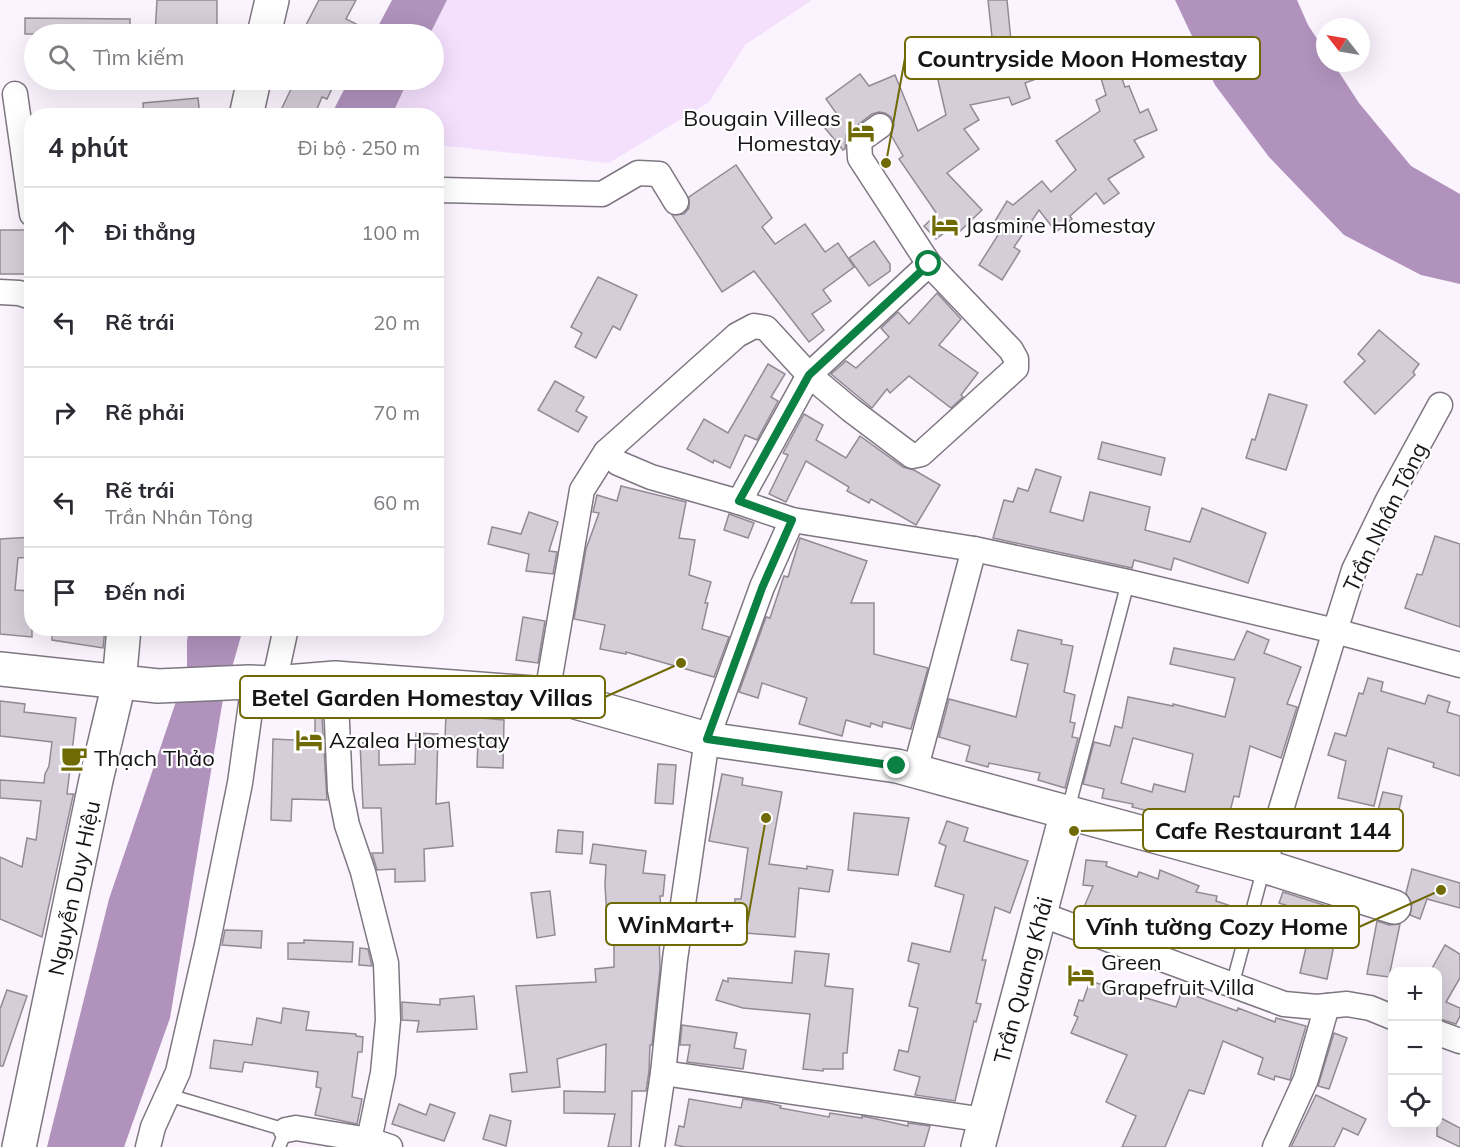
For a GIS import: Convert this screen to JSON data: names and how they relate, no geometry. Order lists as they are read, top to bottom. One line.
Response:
{"streets":{"street":["Trần Nhân Tông","Nguyễn Duy Hiệu","Trần Quang Khải"]},"places":{"hotel":["Bougain Villeas Homestay","Jasmine Homestay","Azalea Homestay","Green Grapefruit Villa"],"other":["Countryside Moon Homestay","Betel Garden Homestay Villas","WinMart+","Cafe Restaurant 144","Vĩnh tường Cozy Home"],"cafe":["Thạch Thảo"]},"north":"top left","page":{"search":"Tìm kiếm","heading":["4 phút","Đi bộ · 250 m"],"list":[["Đi thẳng","100 m"],["Rẽ trái","20 m"],["Rẽ phải","70 m"],["Rẽ trái","Trần Nhân Tông","60 m"],"Đến nơi"],"map_buttons":["+","−"]}}
